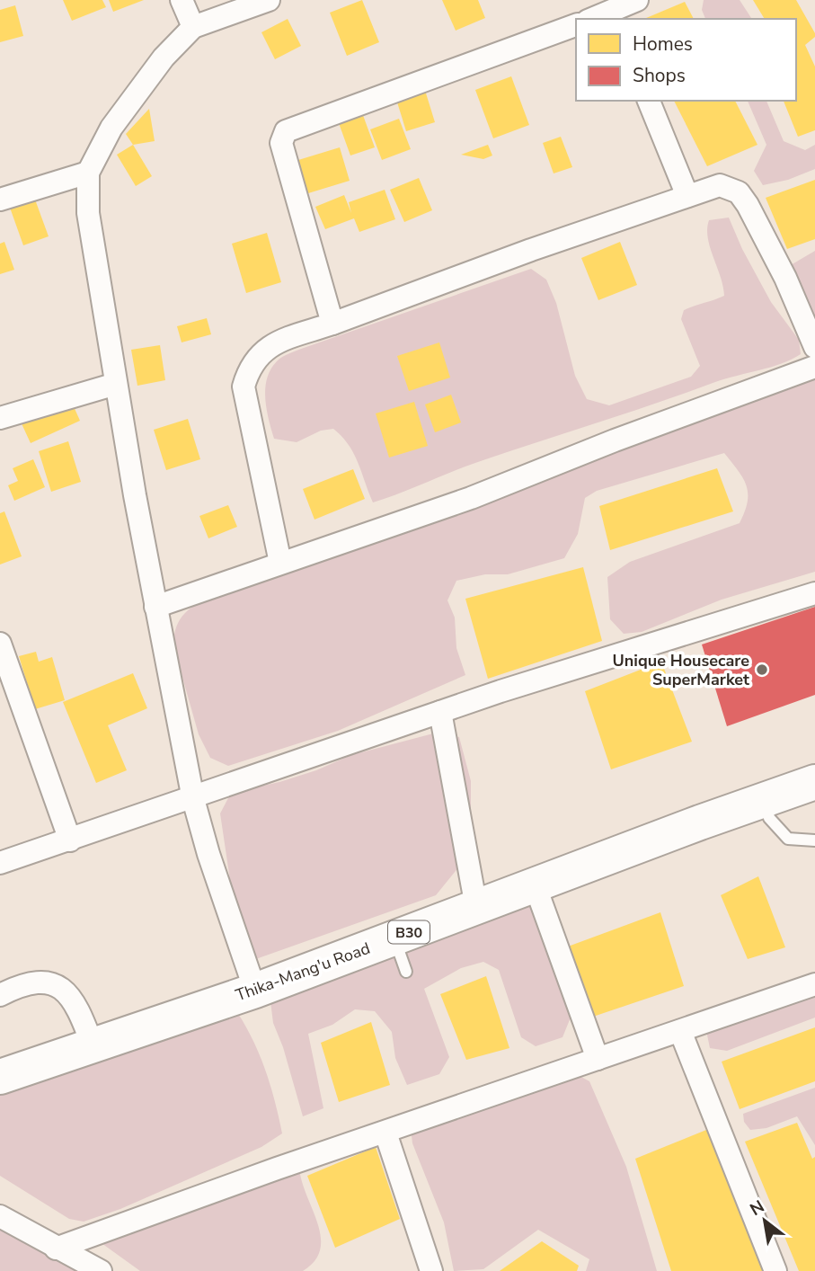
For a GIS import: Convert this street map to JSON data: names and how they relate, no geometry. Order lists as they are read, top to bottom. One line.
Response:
{"streets":{"highway":["B30","Thika-Mang'u Road"]},"places":["Unique Housecare SuperMarket"],"legend":["Homes","Shops"],"north":"top left"}
